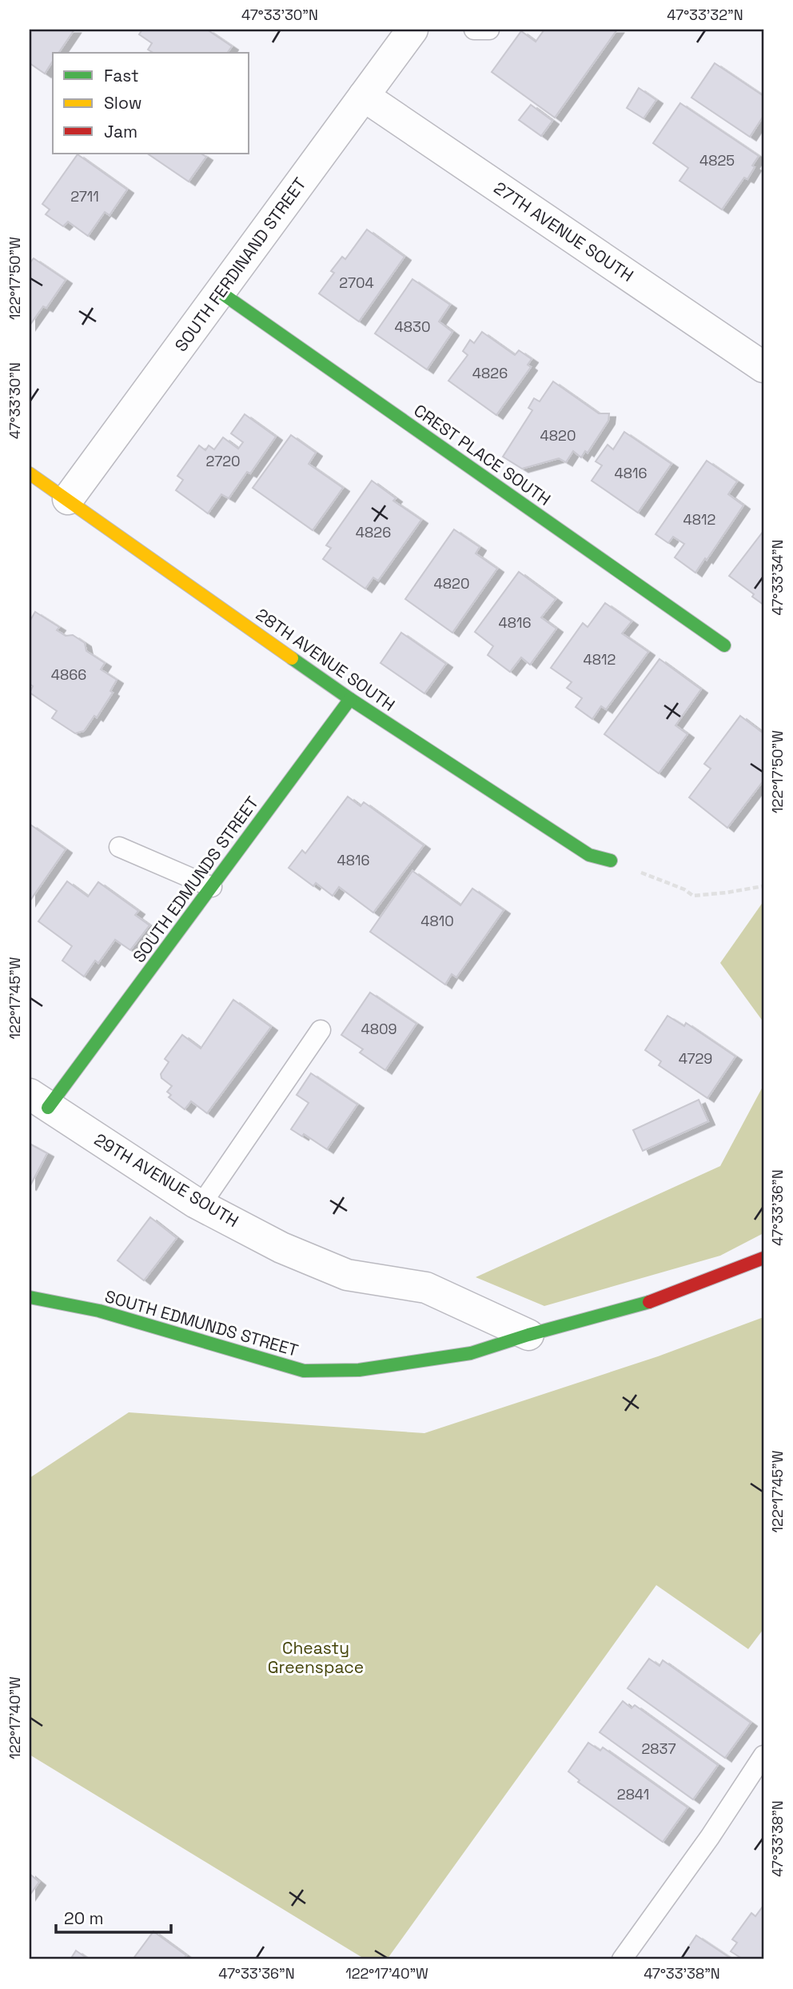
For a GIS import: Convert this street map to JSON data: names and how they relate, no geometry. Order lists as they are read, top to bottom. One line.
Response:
{"streets":{"street":["27TH AVENUE SOUTH","SOUTH FERDINAND STREET","CREST PLACE SOUTH","28TH AVENUE SOUTH","SOUTH EDMUNDS STREET","29TH AVENUE SOUTH"]},"crossings":[["27TH AVENUE SOUTH","SOUTH FERDINAND STREET"],["SOUTH FERDINAND STREET","CREST PLACE SOUTH"],["SOUTH FERDINAND STREET","28TH AVENUE SOUTH"],["28TH AVENUE SOUTH","SOUTH EDMUNDS STREET"],["SOUTH EDMUNDS STREET","29TH AVENUE SOUTH"]],"parks":["Cheasty Greenspace"],"house_numbers":["4825","2711","2704","4830","4826","4820","2720","4816","4812","4826","4820","4816","4812","4866","4816","4810","4809","4729","2837","2841"],"legend":["Fast","Slow","Jam"],"scale_bar":"20 m","coordinates":["47°33'30\"N","47°33'32\"N","122°17'50\"W","47°33'34\"N","122°17'45\"W","47°33'36\"N","122°17'40\"W","47°33'38\"N"]}
